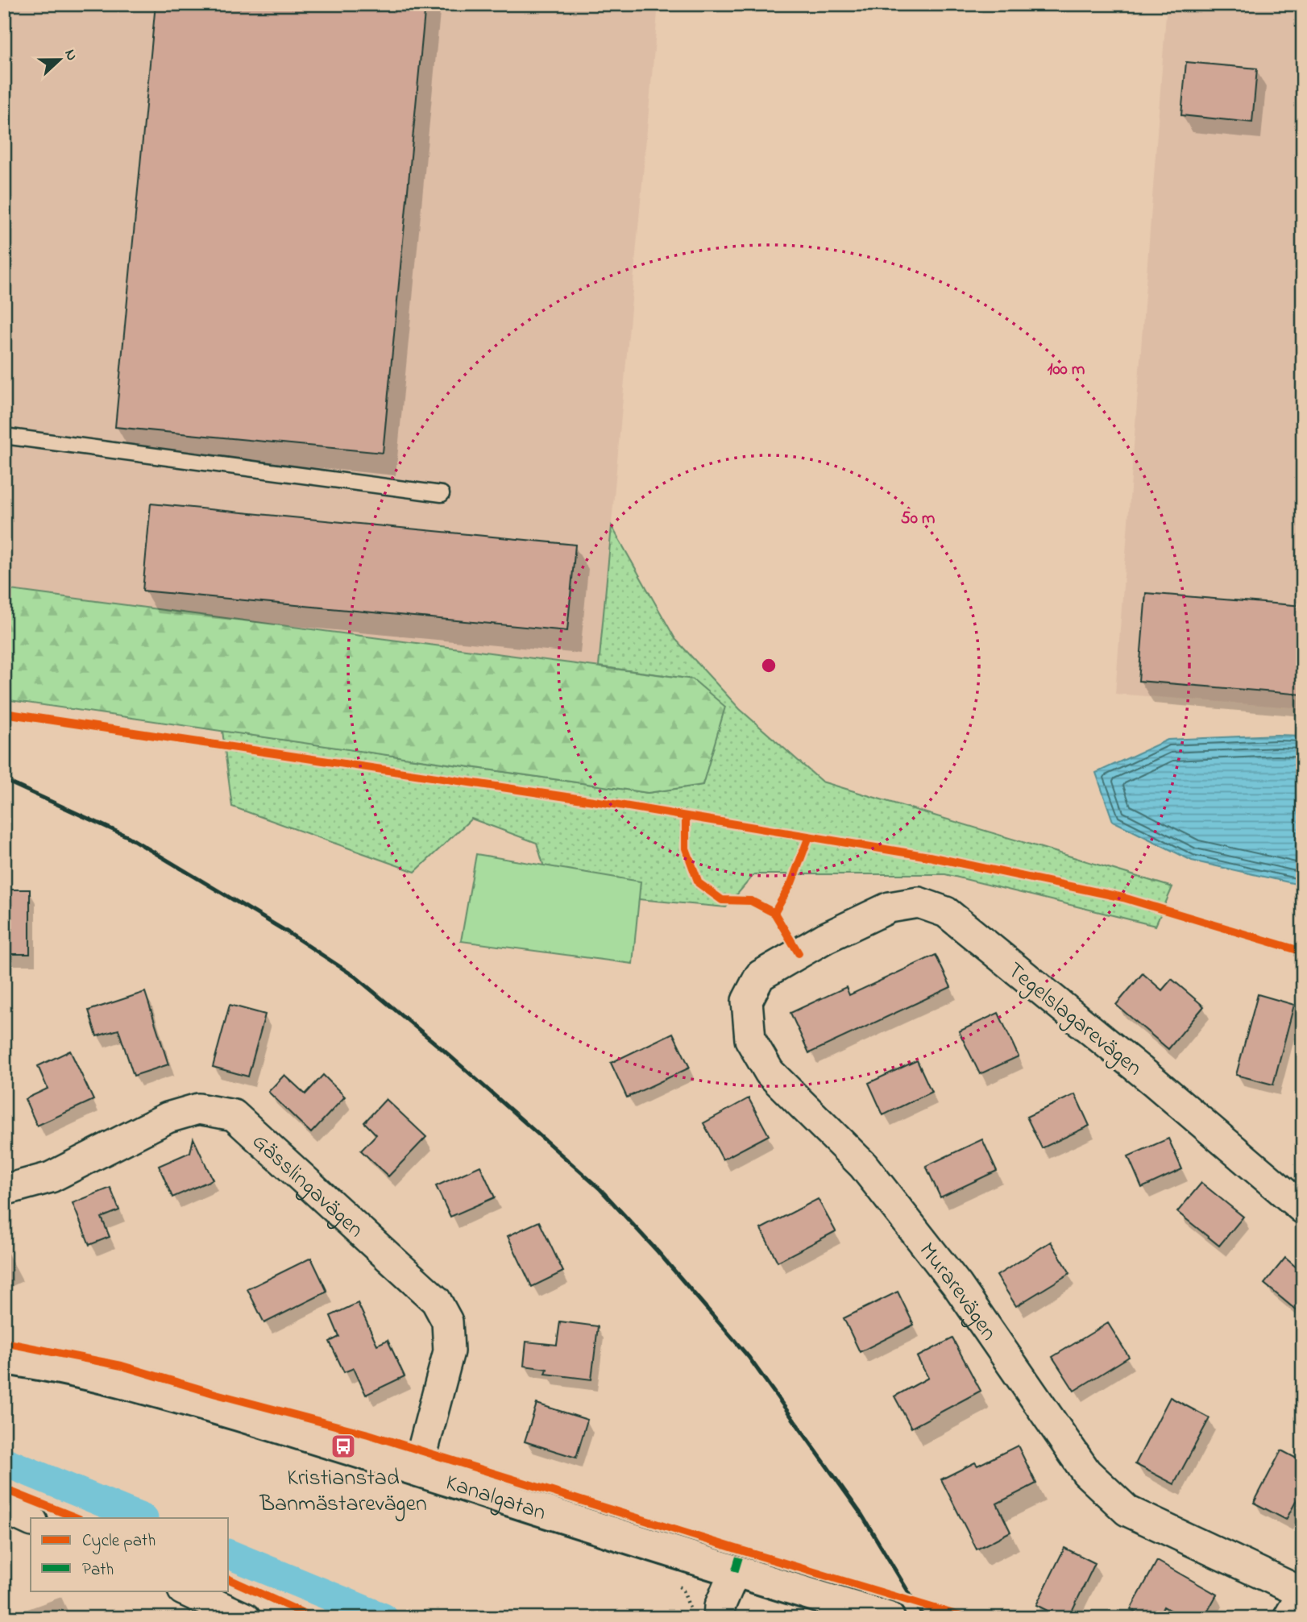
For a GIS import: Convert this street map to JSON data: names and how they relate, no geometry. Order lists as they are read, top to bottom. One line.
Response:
{"streets":{"street":["Tegelslagarevägen","Gässlingavägen","Murarevägen","Kanalgatan"]},"crossings":[["Tegelslagarevägen","Murarevägen"],["Gässlingavägen","Kanalgatan"]],"places":{"bus stop":["Kristianstad Banmästarevägen"]},"legend":["Cycle path","Path"],"north":"right","rings":["100 m","50 m"]}
